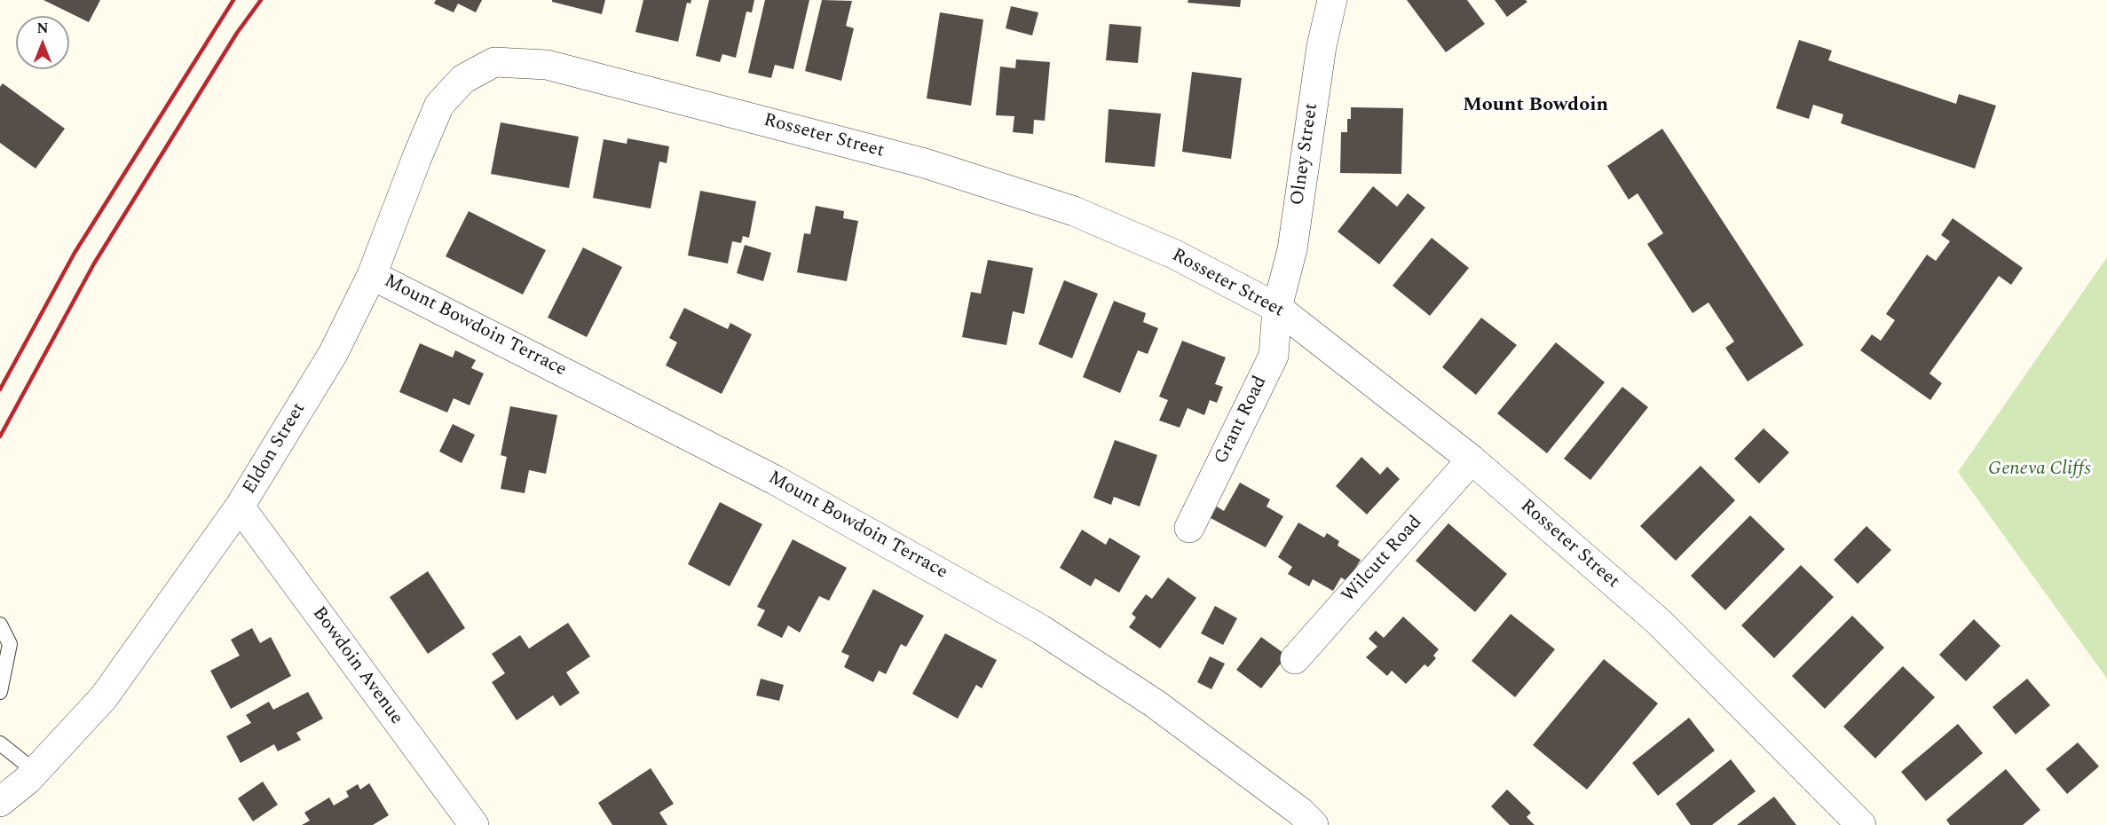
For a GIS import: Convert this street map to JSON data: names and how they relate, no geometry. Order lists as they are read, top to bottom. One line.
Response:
{"streets":{"street":["Rosseter Street","Olney Street","Mount Bowdoin Terrace","Grant Road","Eldon Street","Wilcutt Road","Bowdoin Avenue"]},"crossings":[["Rosseter Street","Olney Street"],["Rosseter Street","Grant Road"],["Rosseter Street","Eldon Street"],["Rosseter Street","Wilcutt Road"],["Olney Street","Grant Road"],["Mount Bowdoin Terrace","Eldon Street"],["Eldon Street","Bowdoin Avenue"]],"districts":["Mount Bowdoin"],"parks":["Geneva Cliffs"],"north":"top"}
